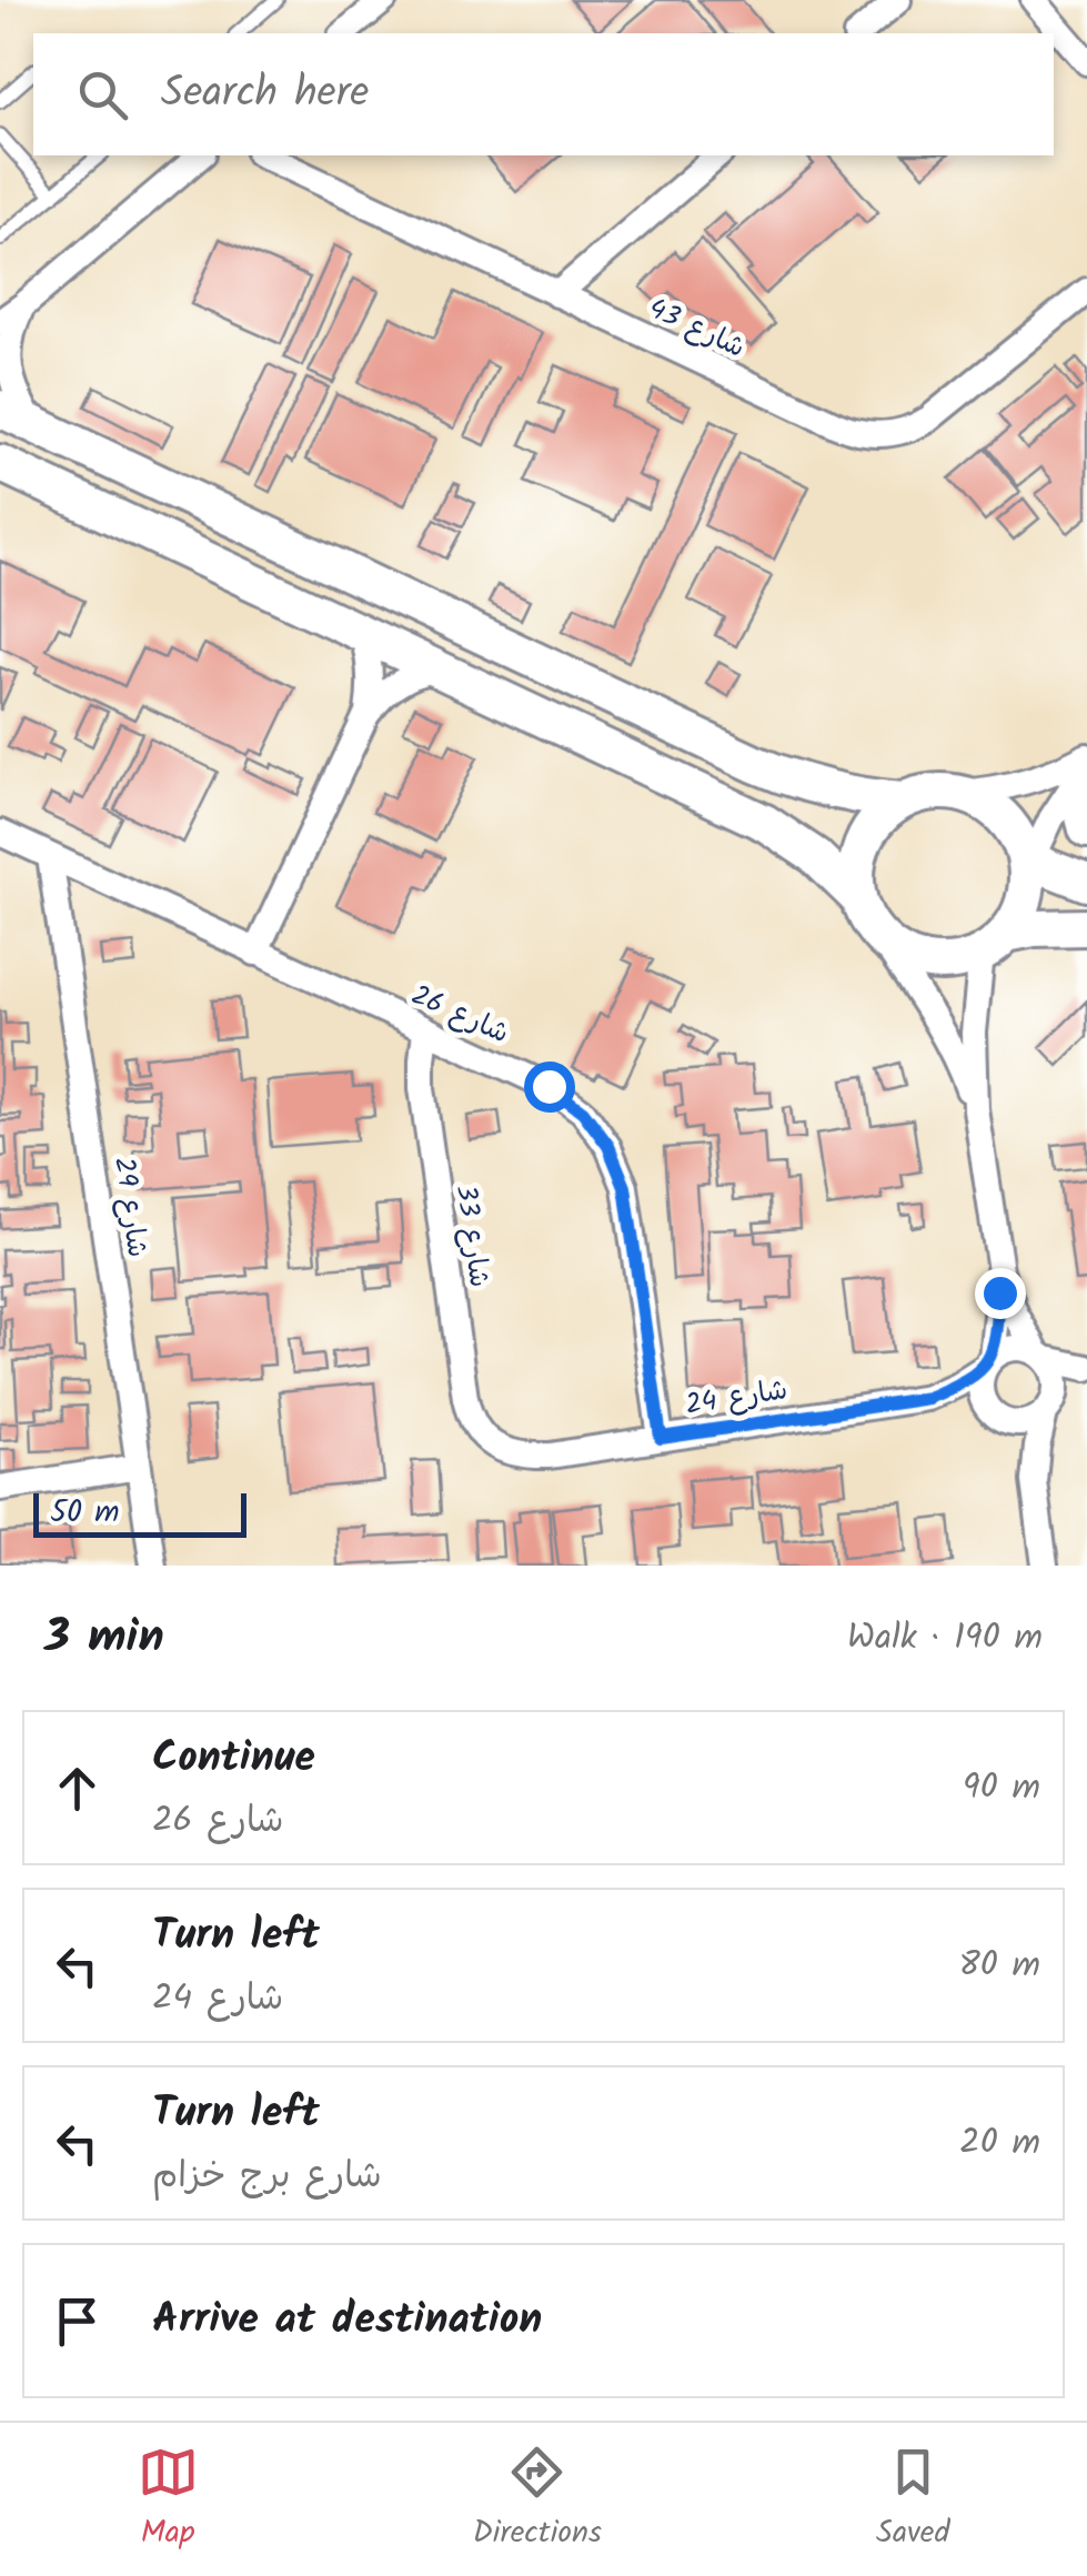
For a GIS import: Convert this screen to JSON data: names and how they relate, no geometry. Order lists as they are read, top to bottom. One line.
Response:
{"streets":{"street":["شارع 43","شارع 26","شارع 29","شارع 33","شارع 24"]},"crossings":[["شارع 26","شارع 29"],["شارع 26","شارع 33"],["شارع 26","شارع 24"],["شارع 33","شارع 24"]],"scale_bar":"50 m","page":{"search":"Search here","scale":"50 m","heading":["3 min","Walk · 190 m"],"list":[["Continue","شارع 26","90 m"],["Turn left","شارع 24","80 m"],["Turn left","شارع برج خزام","20 m"],"Arrive at destination"],"nav":["Map","Directions","Saved"]}}
